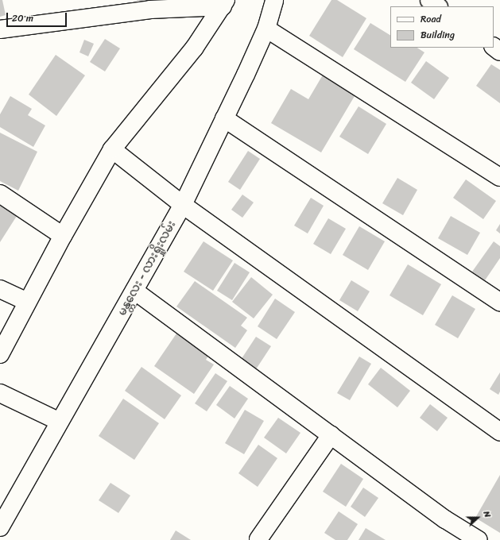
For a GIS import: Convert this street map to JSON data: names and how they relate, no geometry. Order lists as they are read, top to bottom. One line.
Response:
{"streets":{"main road":["မန္တလေး - လားရှိုးလမ်း"]},"legend":["Road","Building"],"scale_bar":"20 m","north":"right"}
